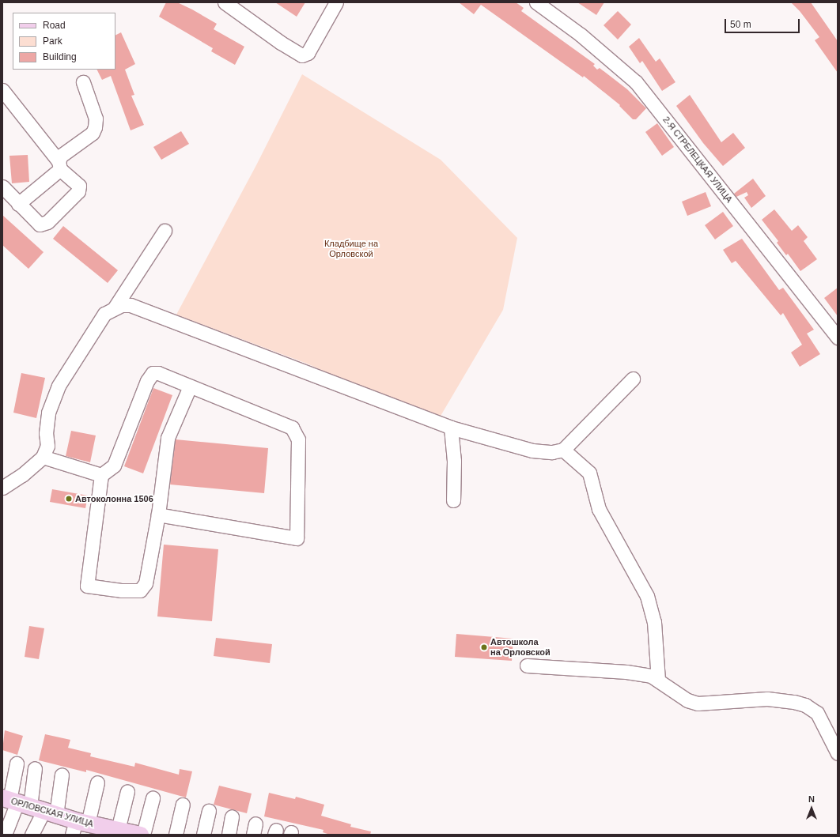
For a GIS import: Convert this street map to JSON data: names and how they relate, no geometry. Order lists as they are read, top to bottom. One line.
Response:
{"streets":{"main road":["ОРЛОВСКАЯ УЛИЦА"],"street":["2-Я СТРЕЛЕЦКАЯ УЛИЦА"]},"parks":["Кладбище на Орловской"],"places":["Автоколонна 1506","Автошкола на Орловской"],"legend":["Road","Park","Building"],"scale_bar":"50 m","north":"top"}
